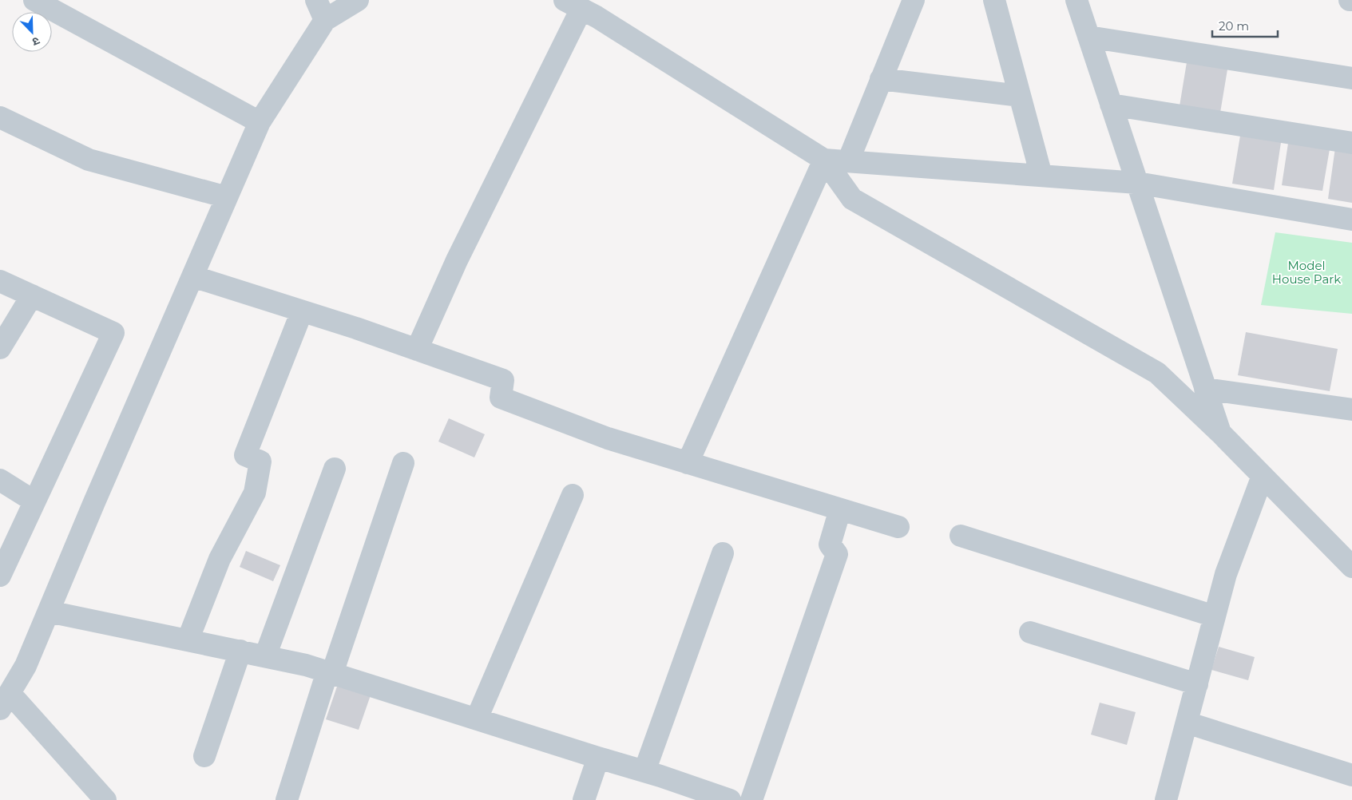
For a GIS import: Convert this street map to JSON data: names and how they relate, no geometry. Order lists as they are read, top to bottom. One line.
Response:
{"parks":["Model House Park"],"scale_bar":"20 m","north":"bottom right"}
